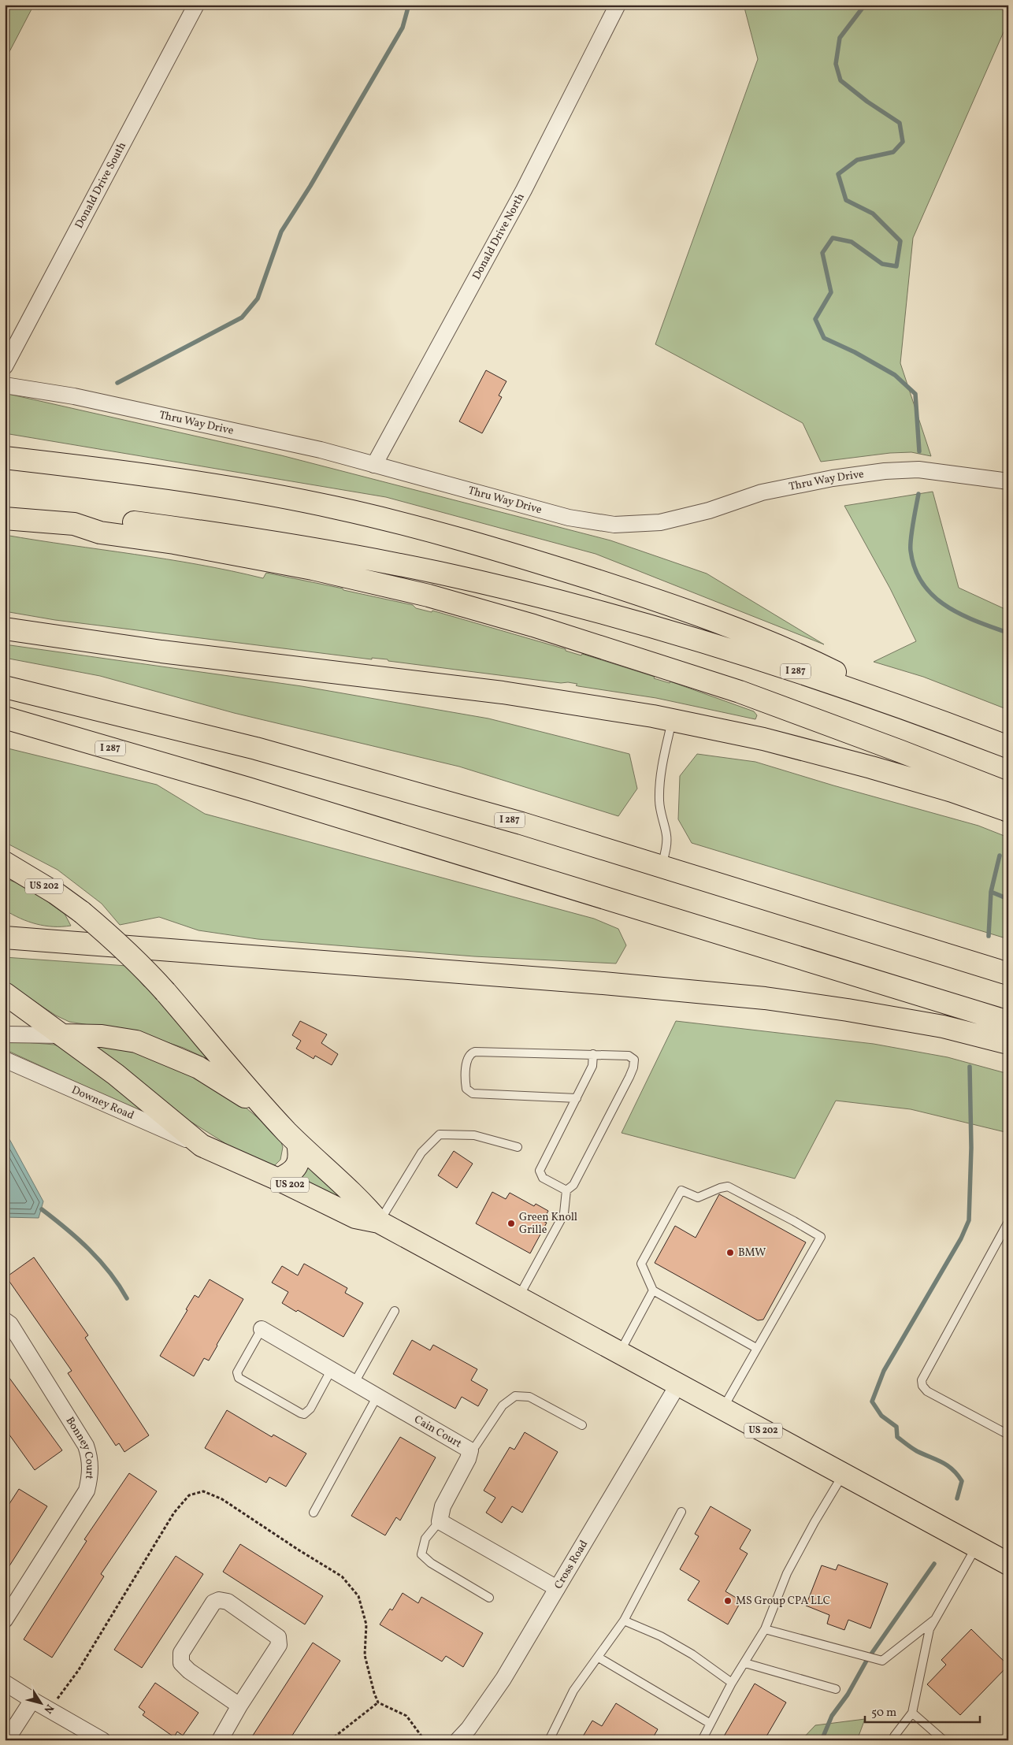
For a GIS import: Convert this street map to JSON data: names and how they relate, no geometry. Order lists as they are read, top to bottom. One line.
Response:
{"streets":{"highway":["I 287","US 202"],"street":["Donald Drive South","Donald Drive North","Thru Way Drive","Downey Road","Cain Court","Bonney Court","Cross Road"]},"crossings":[["Donald Drive North","Thru Way Drive"],["US 202","Downey Road"],["US 202","Cross Road"]],"places":["Green Knoll Grille","BMW","MS Group CPA LLC"],"scale_bar":"50 m","north":"bottom right"}
